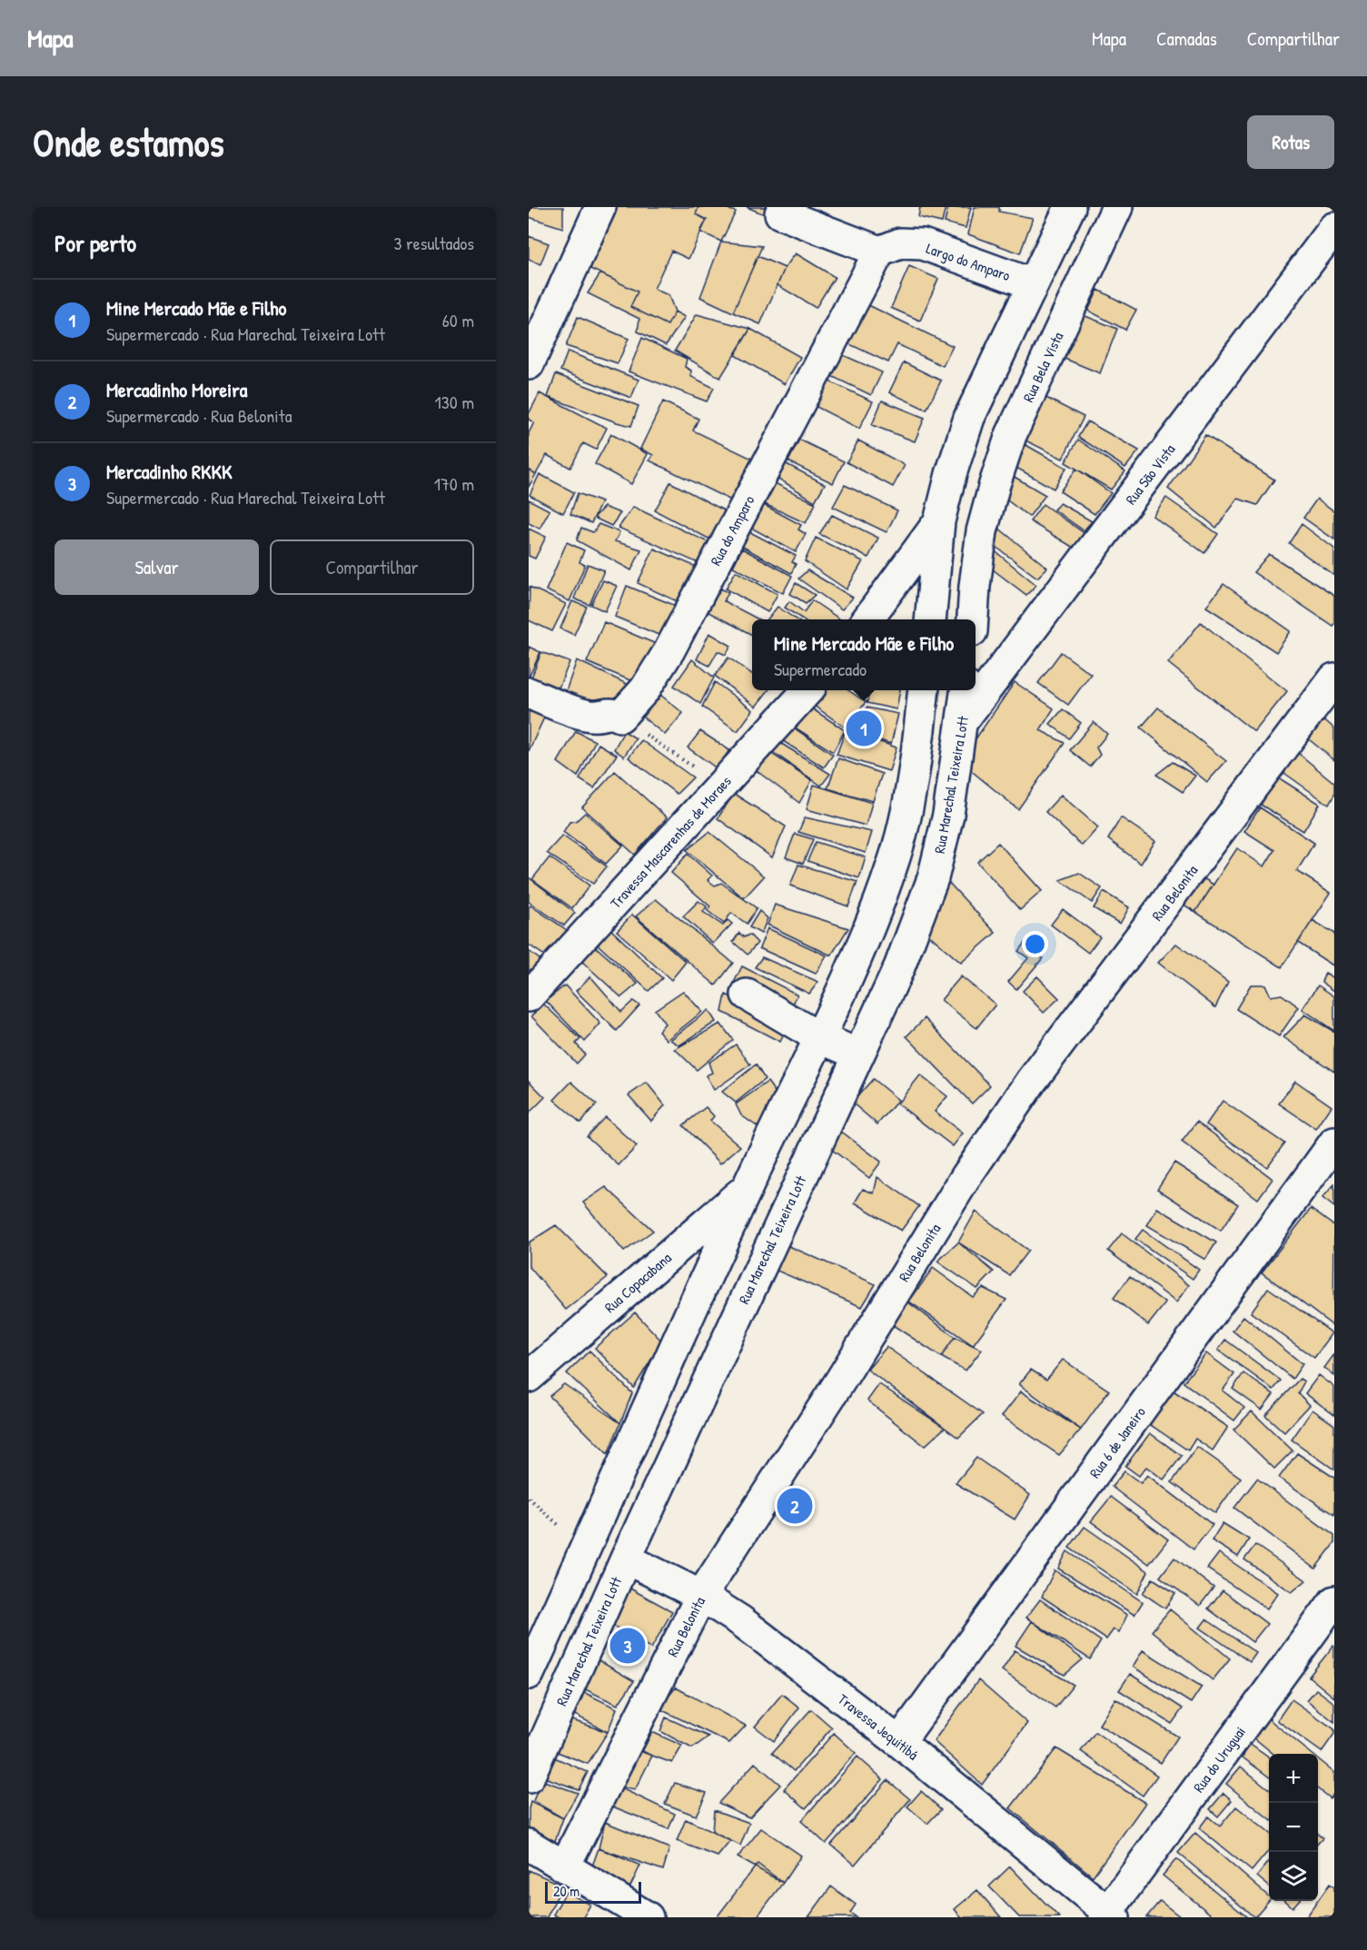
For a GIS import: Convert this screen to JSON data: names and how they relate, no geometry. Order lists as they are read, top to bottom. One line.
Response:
{"streets":{"street":["Largo do Amparo","Rua Bela Vista","Rua São Vista","Rua do Amparo","Rua Marechal Teixeira Lott","Travessa Mascarenhas de Moraes","Rua Belonita","Rua Copacabana","Rua 6 de Janeiro","Travessa Jequitibá","Rua do Uruguai"]},"crossings":[["Largo do Amparo","Rua do Amparo"],["Rua São Vista","Rua Marechal Teixeira Lott"],["Rua Marechal Teixeira Lott","Travessa Jequitibá"],["Rua Belonita","Travessa Jequitibá"],["Rua 6 de Janeiro","Travessa Jequitibá"],["Travessa Jequitibá","Rua do Uruguai"]],"scale_bar":"20 m","page":{"header":"Mapa","nav":["Mapa","Camadas","Compartilhar"],"buttons":["Rotas",["Salvar","Compartilhar"]],"title":"Onde estamos","heading":["Por perto","3 resultados"],"list":[{"mark":"1","name":"Mine Mercado Mãe e Filho","note":"Supermercado · Rua Marechal Teixeira Lott","value":"60 m"},{"mark":"2","name":"Mercadinho Moreira","note":"Supermercado · Rua Belonita","value":"130 m"},{"mark":"3","name":"Mercadinho RKKK","note":"Supermercado · Rua Marechal Teixeira Lott","value":"170 m"}],"popup":["Mine Mercado Mãe e Filho","Supermercado"],"pins":["1","2","3"],"map_buttons":["+","−"],"scale":"20 m"}}
